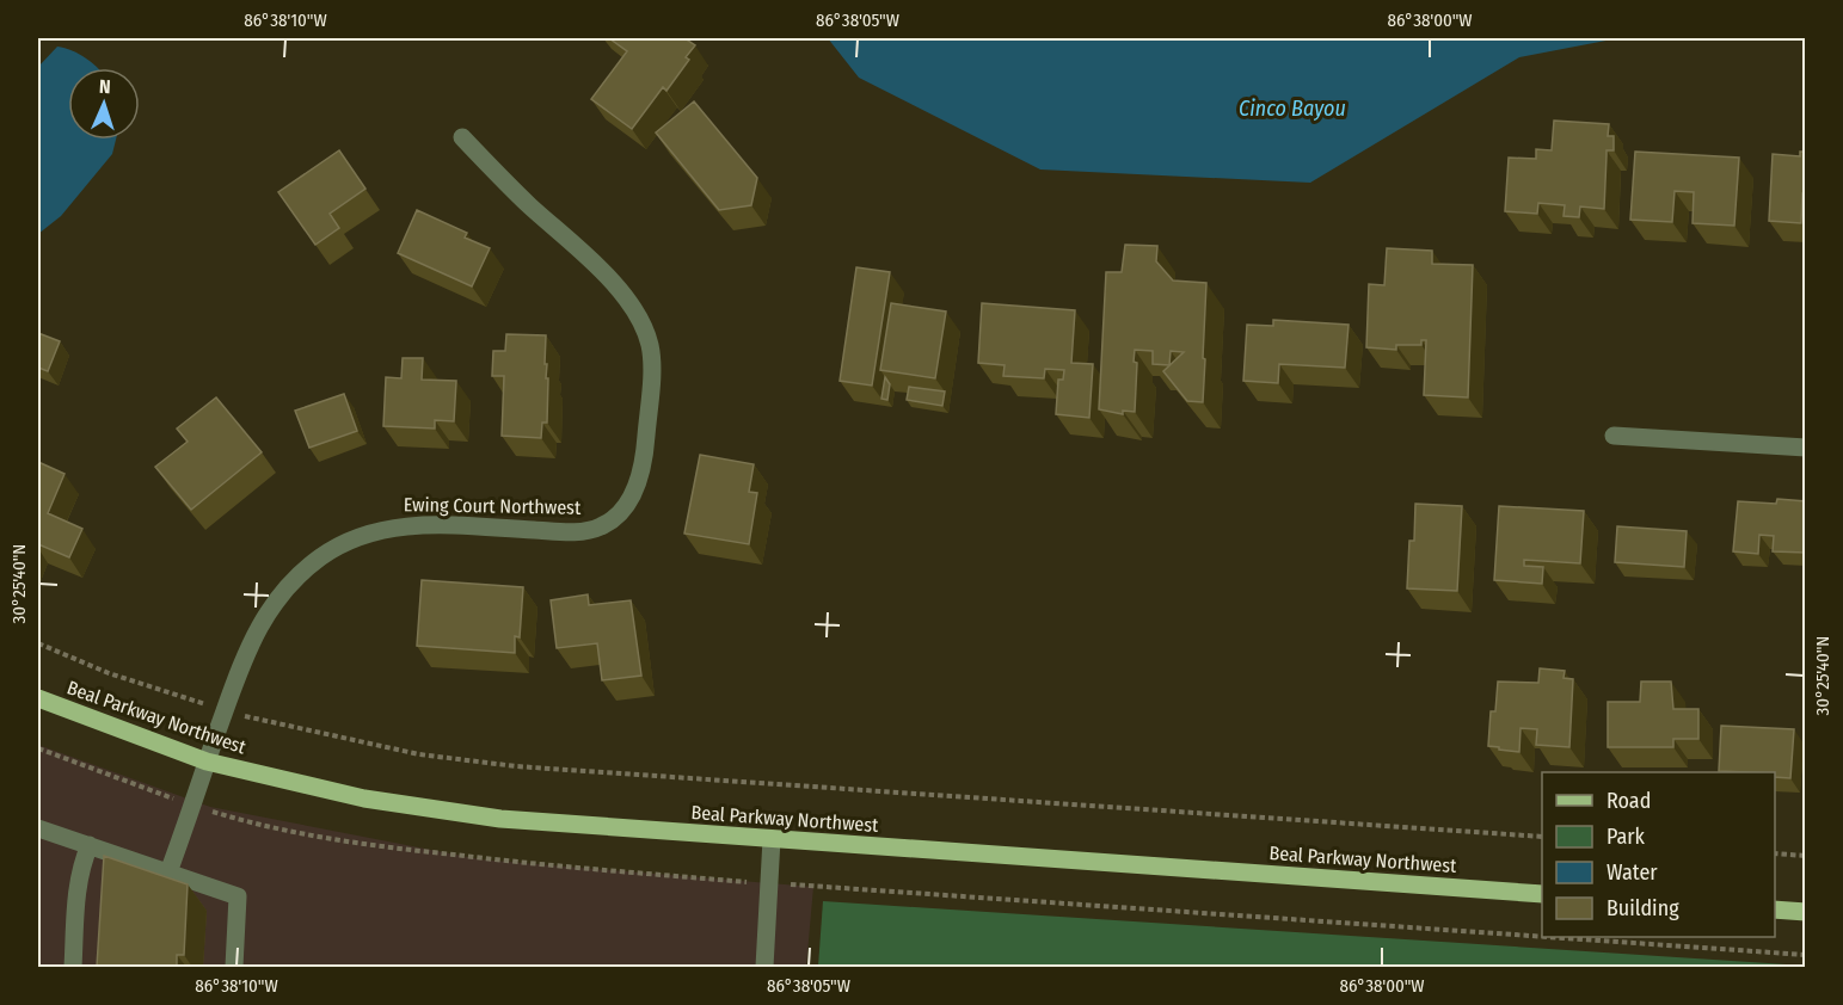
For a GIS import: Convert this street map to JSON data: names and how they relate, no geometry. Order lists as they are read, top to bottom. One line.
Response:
{"streets":{"main road":["Beal Parkway Northwest"],"street":["Ewing Court Northwest"]},"crossings":[["Ewing Court Northwest","Beal Parkway Northwest"]],"water":["Cinco Bayou"],"legend":["Road","Park","Water","Building"],"north":"top","coordinates":["86°38'10\"W","86°38'05\"W","86°38'00\"W","30°25'40\"N"]}
